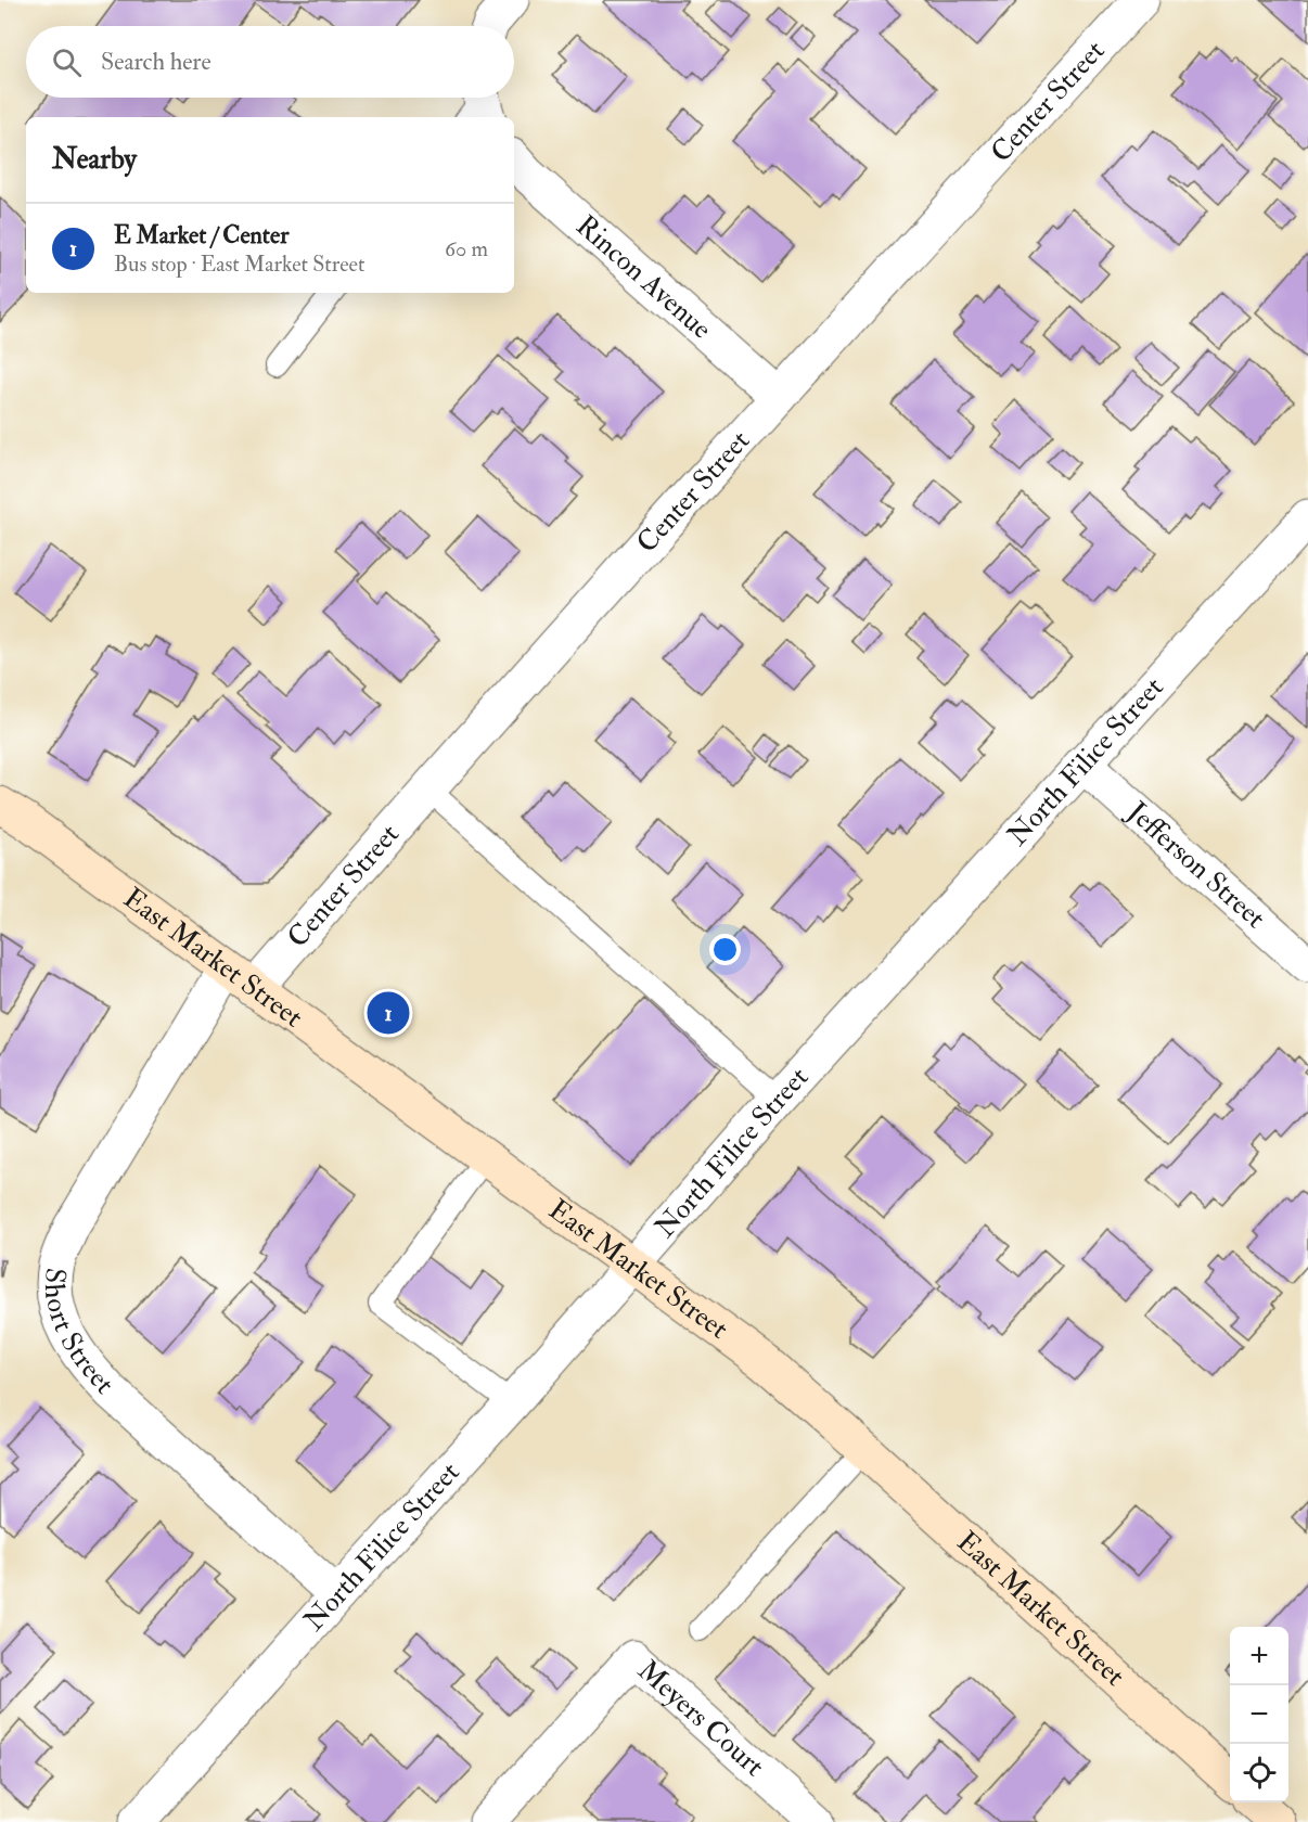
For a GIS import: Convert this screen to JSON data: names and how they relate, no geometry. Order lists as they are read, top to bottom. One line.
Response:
{"streets":{"main road":["East Market Street"],"street":["Center Street","Rincon Avenue","North Filice Street","Jefferson Street","Short Street","Meyers Court"]},"crossings":[["Center Street","Rincon Avenue"],["Center Street","East Market Street"],["North Filice Street","Jefferson Street"],["North Filice Street","East Market Street"],["North Filice Street","Short Street"],["East Market Street","Short Street"]],"page":{"search":"Search here","heading":"Nearby","list":[{"mark":"1","name":"E Market / Center","note":"Bus stop · East Market Street","value":"60 m"}],"pins":"1","map_buttons":["+","−"]}}
